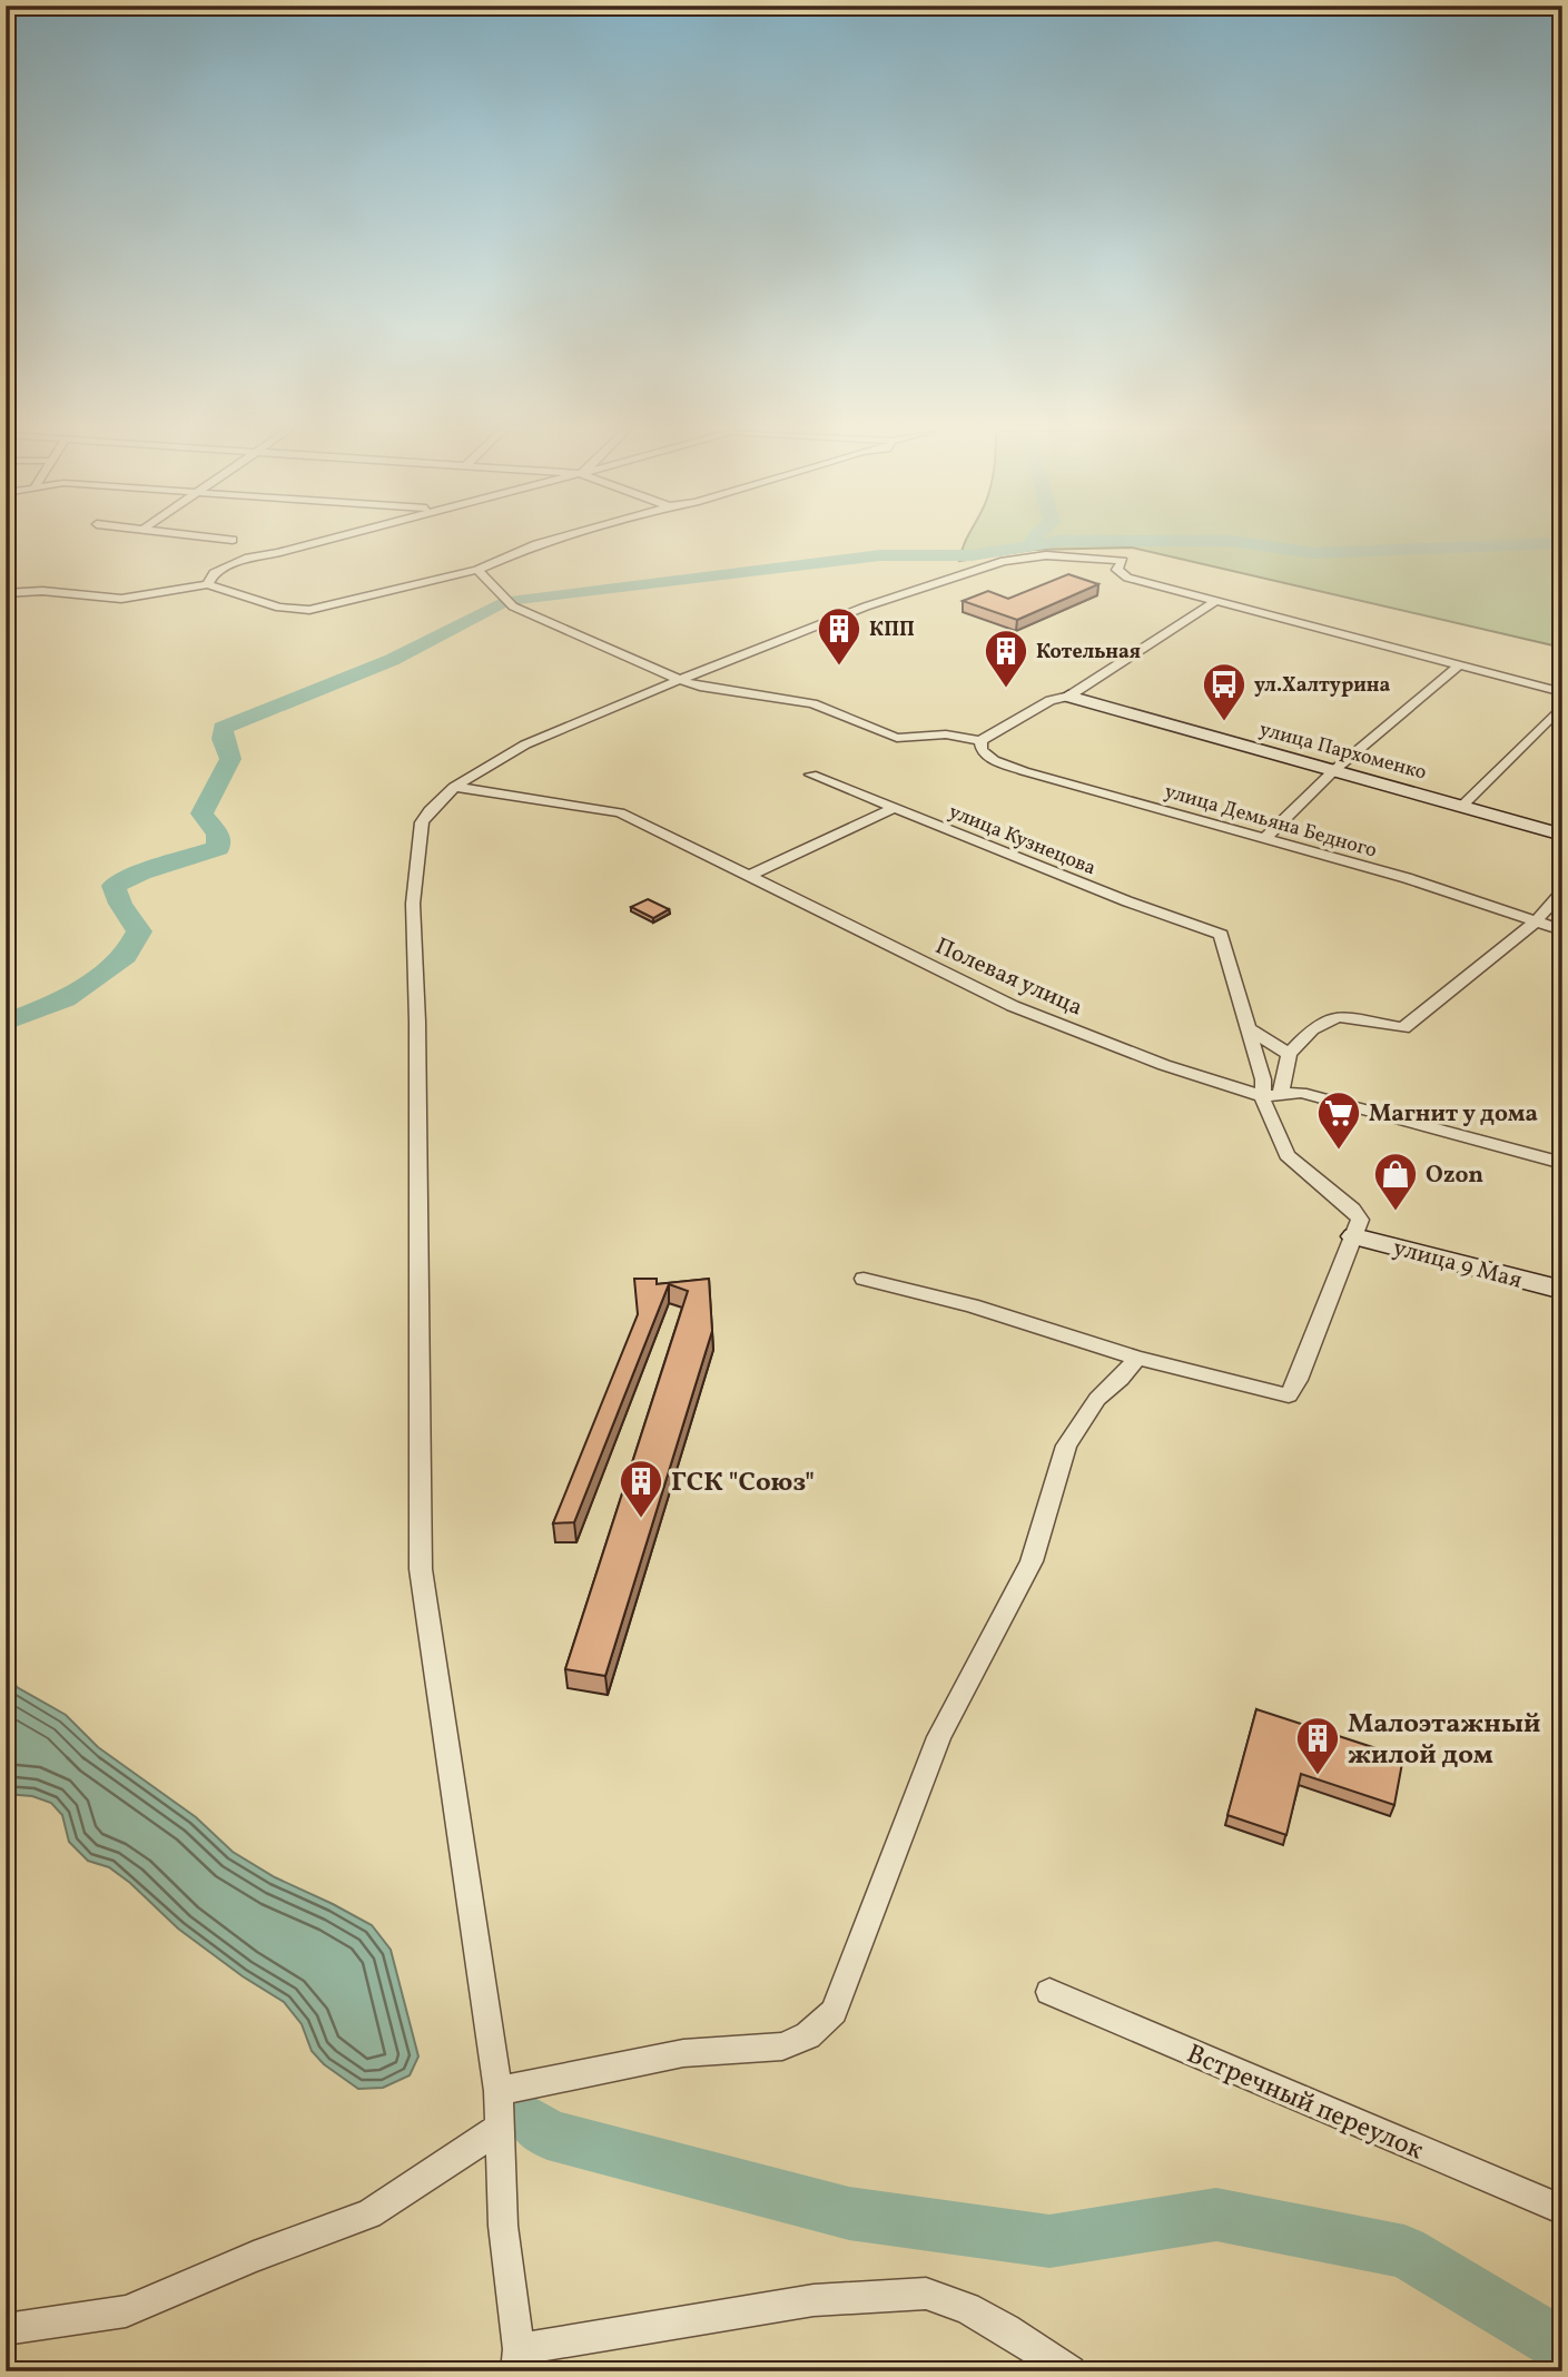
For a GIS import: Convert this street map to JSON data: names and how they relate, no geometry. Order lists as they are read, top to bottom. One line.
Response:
{"streets":{"street":["улица Пархоменко","улица Демьяна Бедного","улица Кузнецова","Полевая улица","улица 9 Мая","Встречный переулок"]},"places":{"building":["КПП","Котельная","ГСК \"Союз\"","Малоэтажный жилой дом"],"bus stop":["ул.Халтурина"],"supermarket":["Магнит у дома"],"shop":["Ozon"]}}
